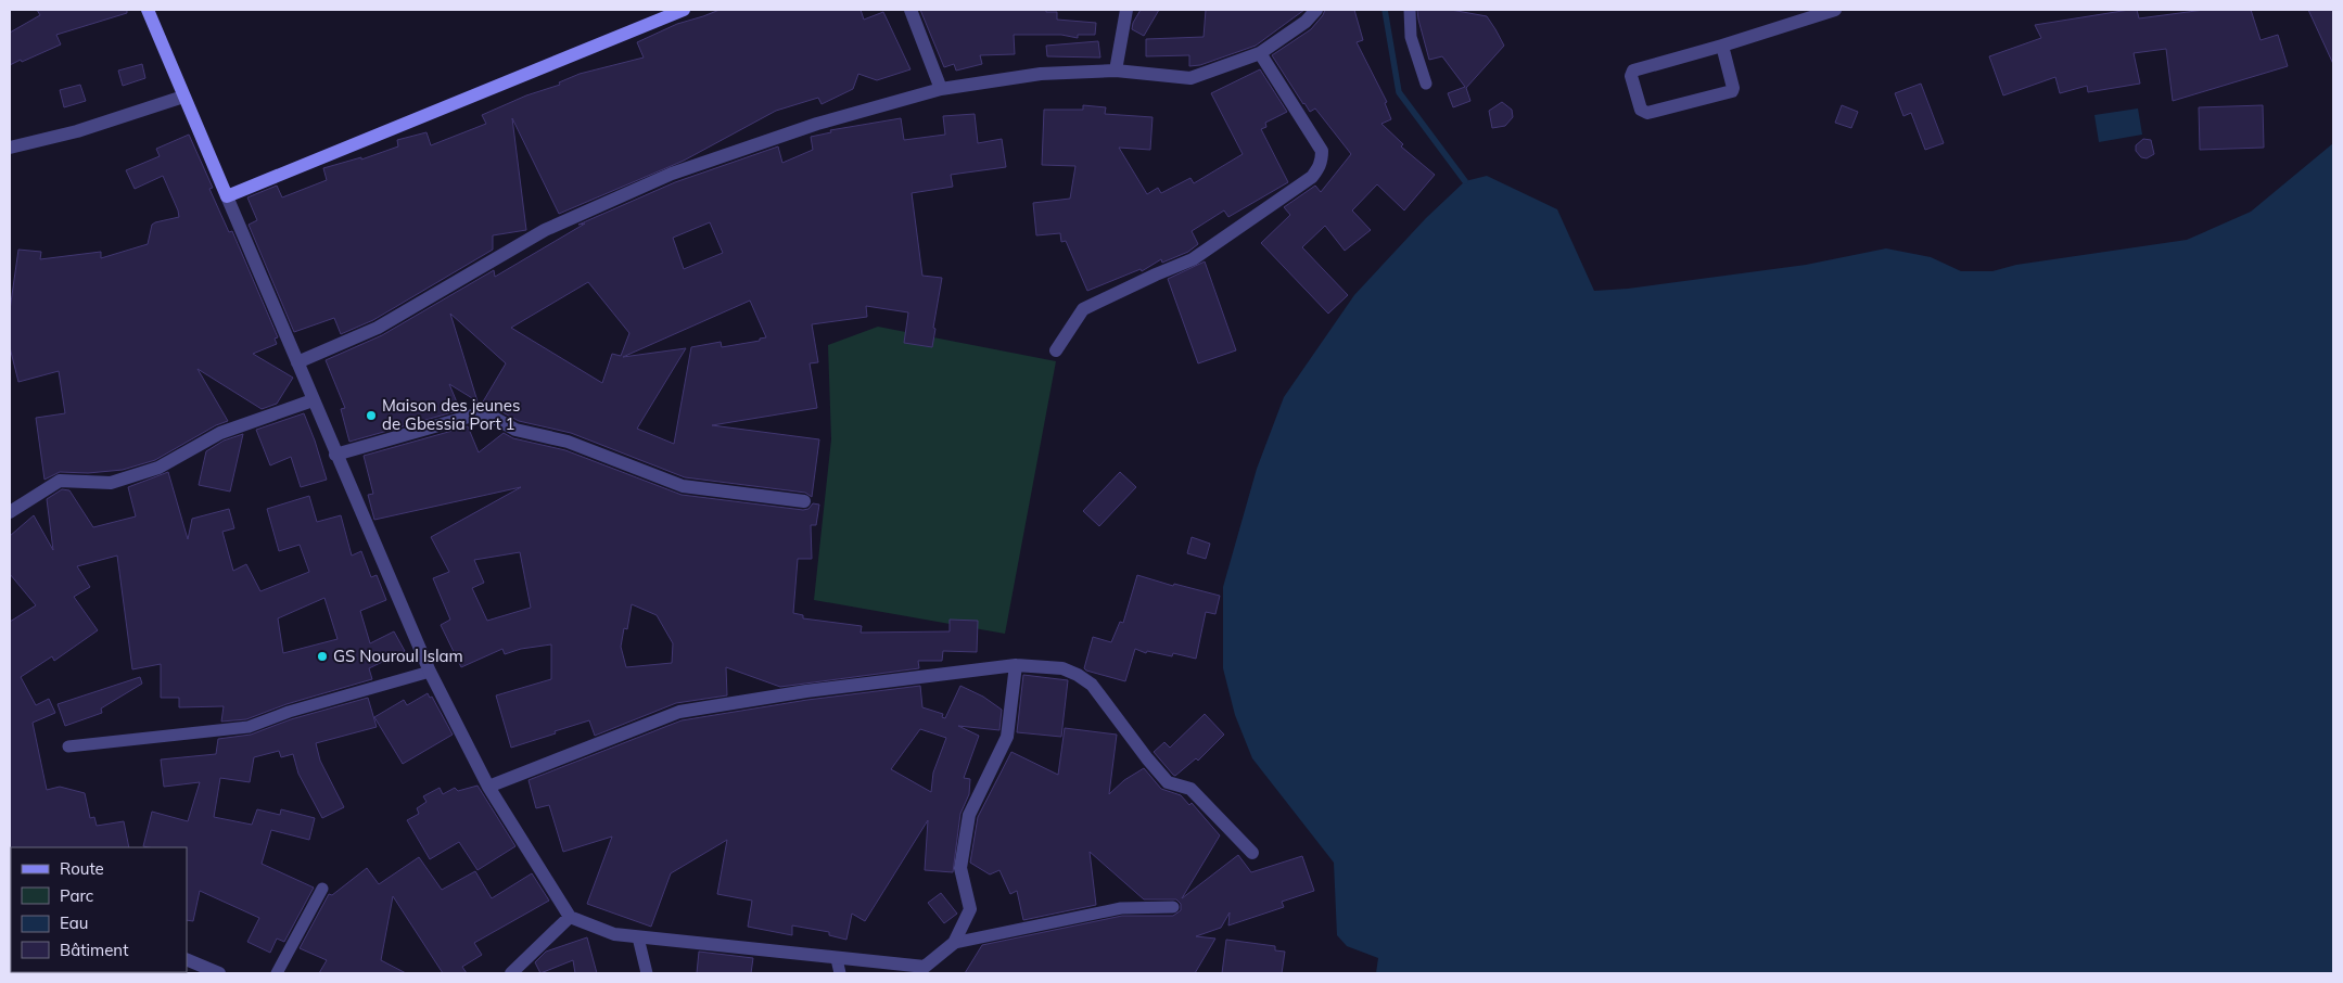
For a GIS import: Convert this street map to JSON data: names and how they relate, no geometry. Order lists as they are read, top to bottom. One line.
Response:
{"places":["Maison des jeunes de Gbessia Port 1","GS Nouroul Islam"],"legend":["Route","Parc","Eau","Bâtiment"]}
